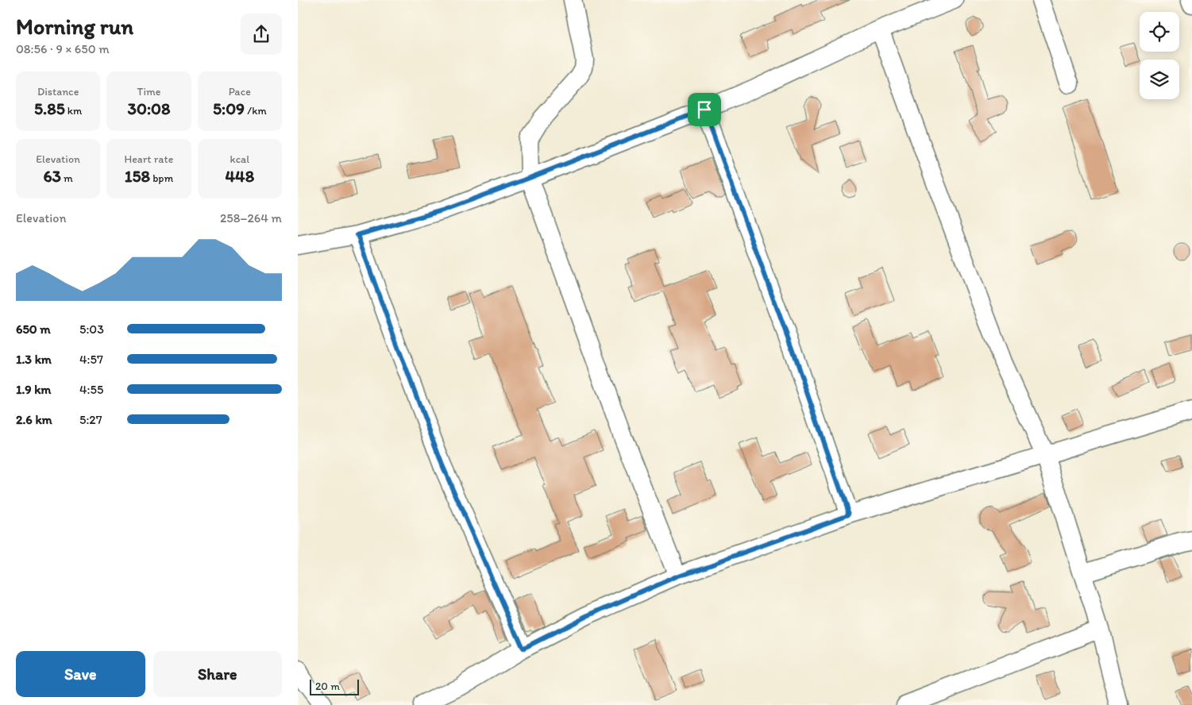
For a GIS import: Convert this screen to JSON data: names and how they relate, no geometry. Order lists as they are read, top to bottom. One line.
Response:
{"scale_bar":"20 m","page":{"heading":["Morning run","08:56 · 9 × 650 m"],"stats":[["Distance","5.85 km"],["Time","30:08"],["Pace","5:09 /km"],["Elevation","63 m"],["Heart rate","158 bpm"],["kcal","448"]],"chart":["Elevation","258–264 m"],"list":[{"name":"650 m","note":"5:03"},{"name":"1.3 km","note":"4:57"},{"name":"1.9 km","note":"4:55"},{"name":"2.6 km","note":"5:27"}],"buttons":["Save","Share"],"scale":"20 m"}}
